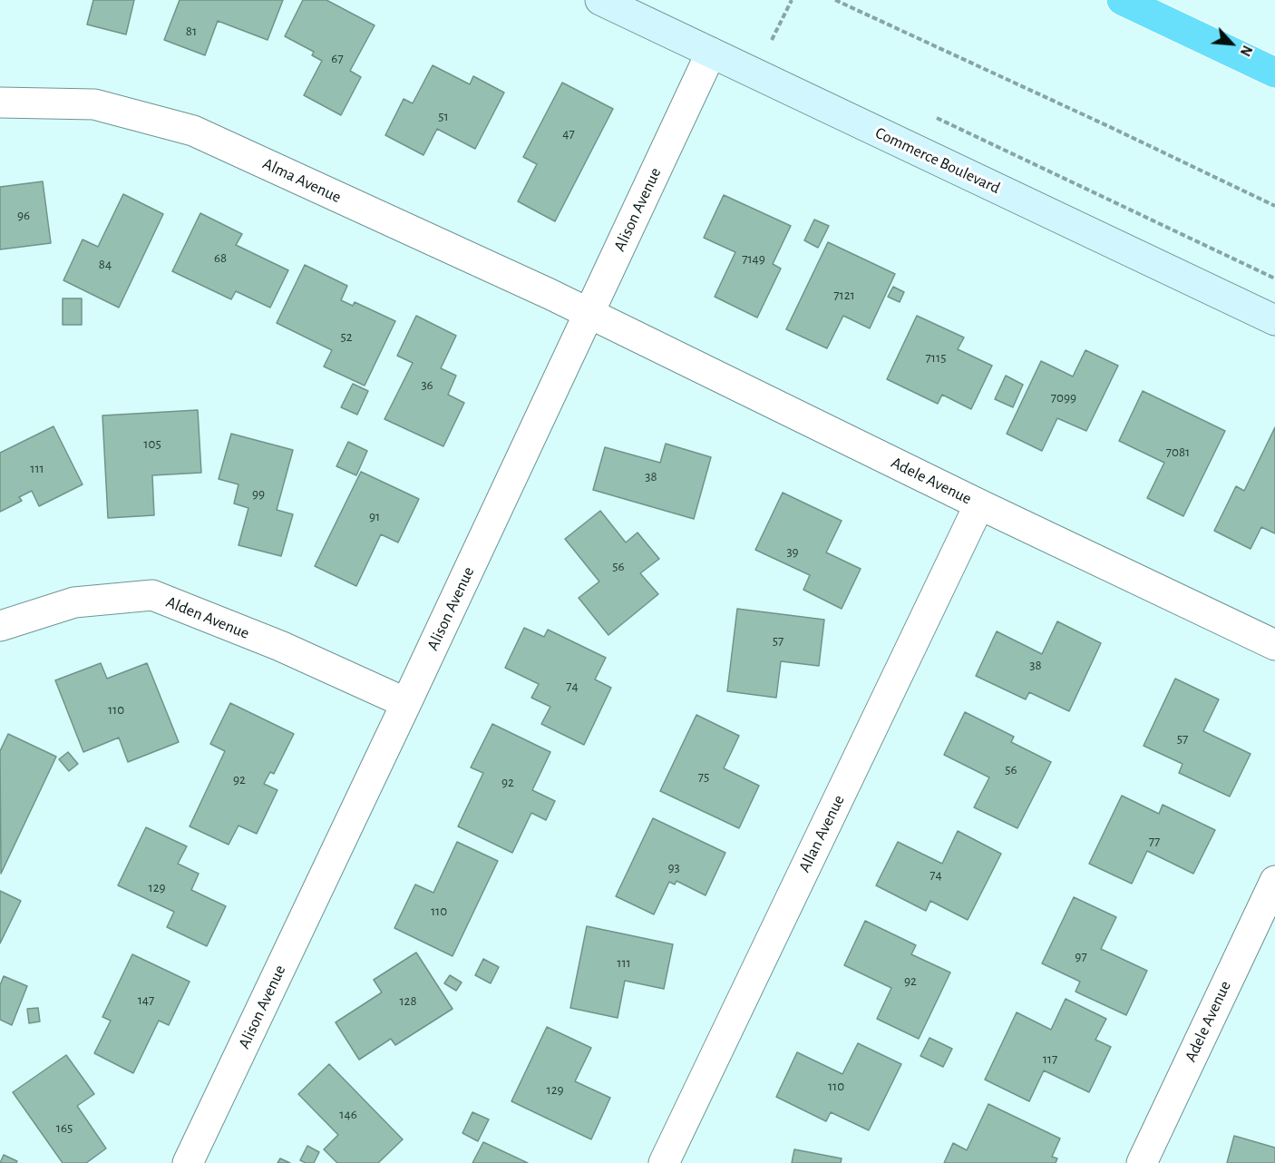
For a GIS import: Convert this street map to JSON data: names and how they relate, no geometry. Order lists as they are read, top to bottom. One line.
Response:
{"streets":{"street":["Commerce Boulevard","Alma Avenue","Alison Avenue","Adele Avenue","Alden Avenue","Allan Avenue"]},"crossings":[["Commerce Boulevard","Alison Avenue"],["Alma Avenue","Alison Avenue"],["Alma Avenue","Adele Avenue"],["Alison Avenue","Adele Avenue"],["Alison Avenue","Alden Avenue"],["Adele Avenue","Allan Avenue"]],"house_numbers":["81","67","51","47","96","68","7149","84","7121","52","7115","36","7099","105","7081","111","38","99","91","39","56","57","38","74","110","57","56","75","92","92","77","93","74","129","110","97","111","92","147","128","117","110","129","146","165"],"north":"bottom right"}
